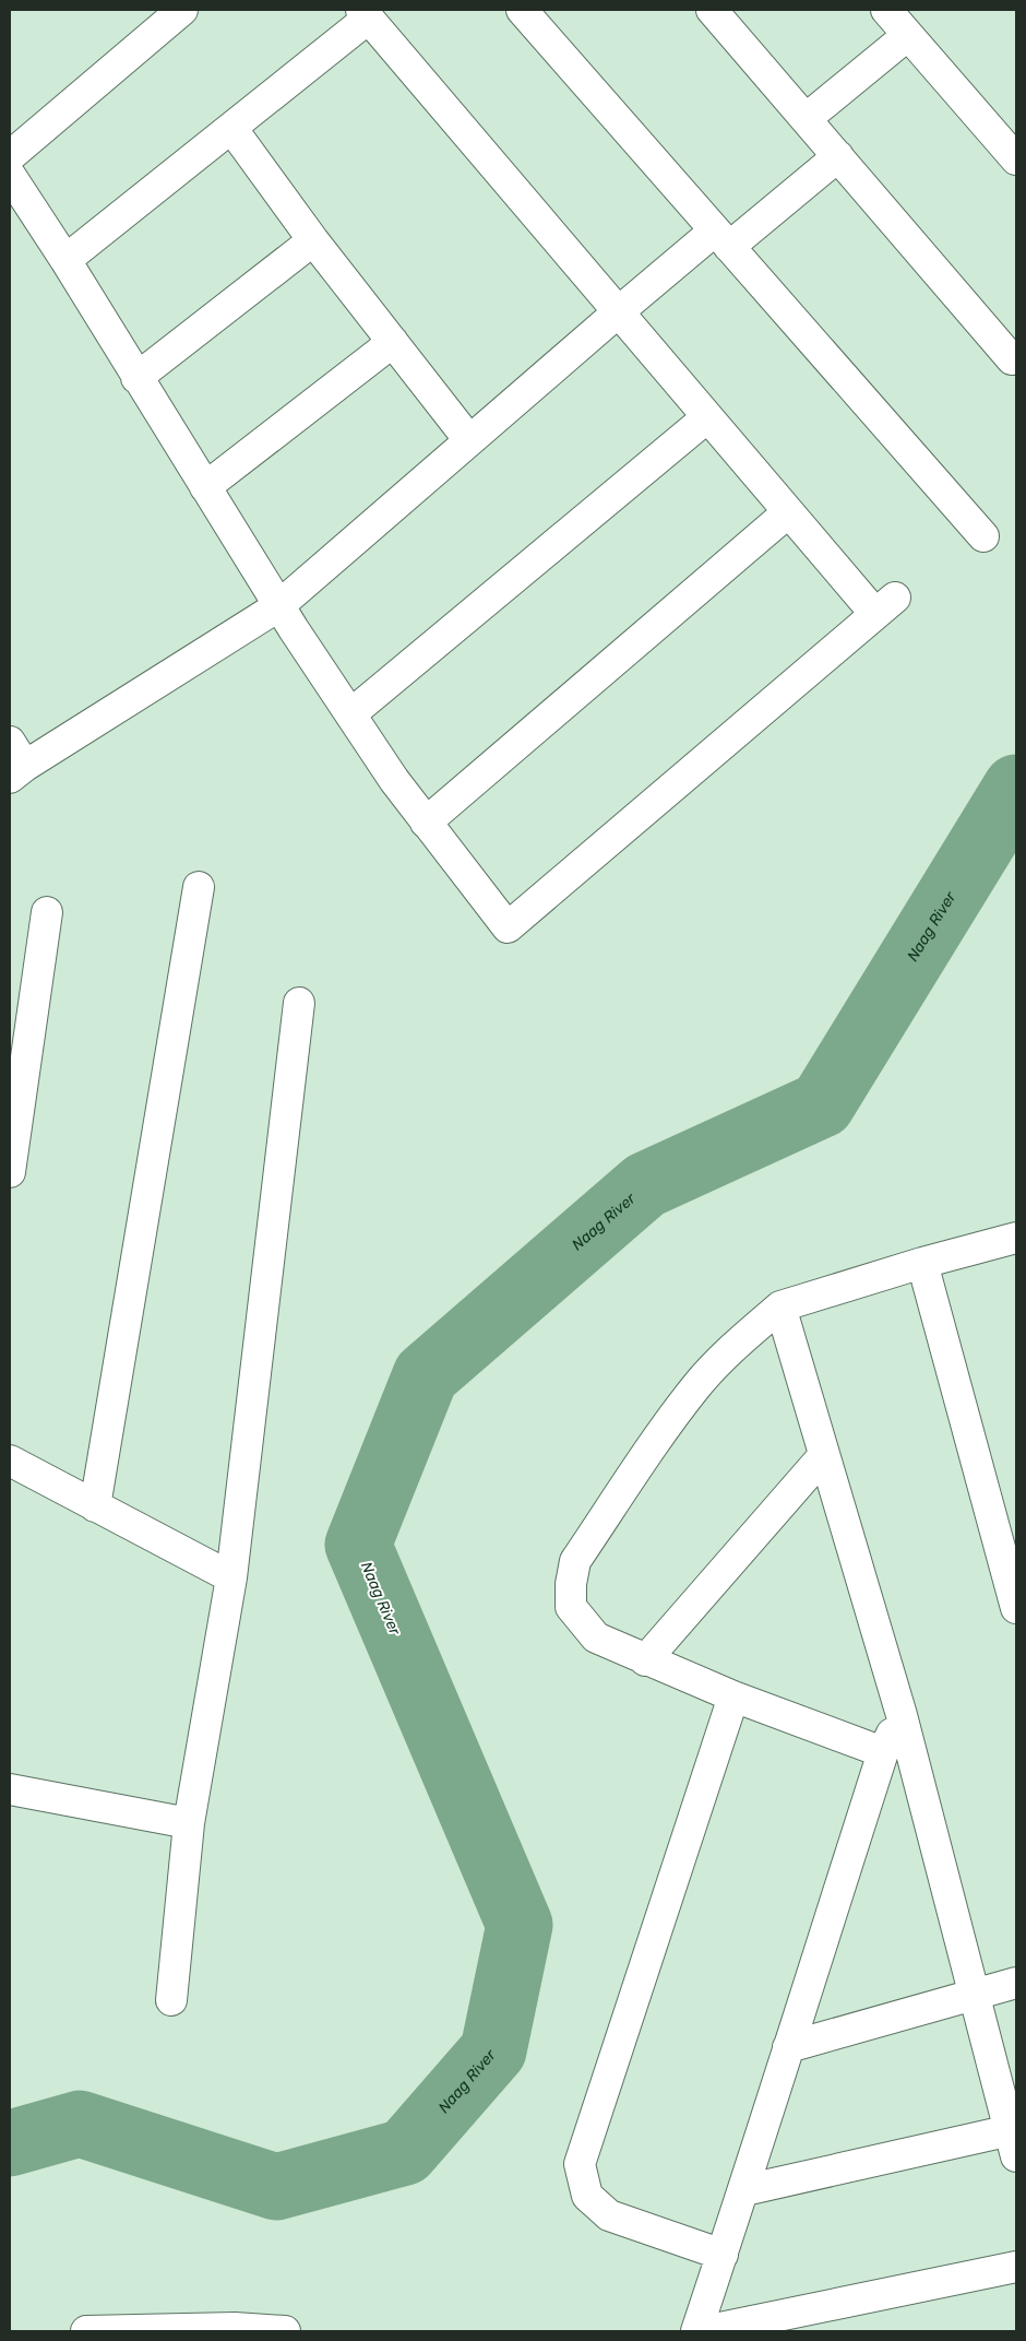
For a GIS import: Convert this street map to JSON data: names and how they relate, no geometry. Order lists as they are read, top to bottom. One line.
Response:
{"water":["Naag River"]}
